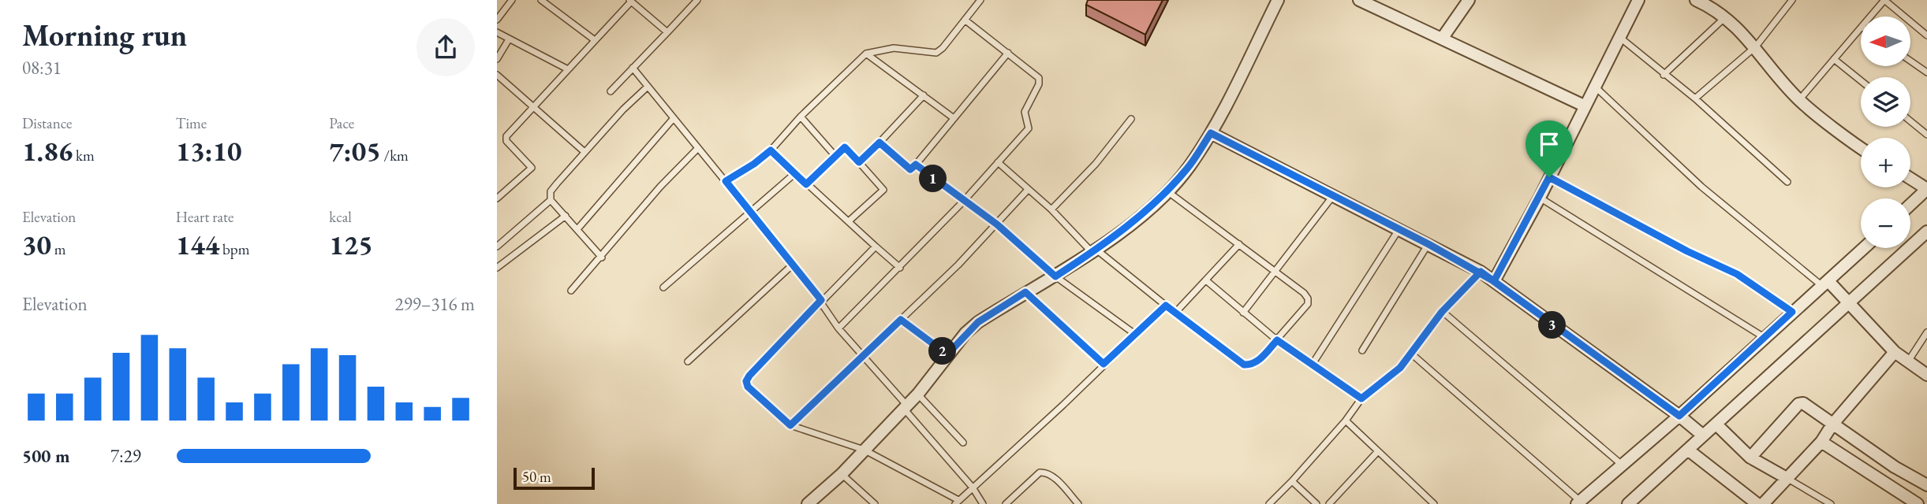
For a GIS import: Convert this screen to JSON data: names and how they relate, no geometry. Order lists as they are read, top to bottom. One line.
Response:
{"scale_bar":"50 m","north":"left","page":{"heading":["Morning run","08:31"],"map_buttons":["+","−"],"stats":[["Distance","1.86 km"],["Time","13:10"],["Pace","7:05 /km"],["Elevation","30 m"],["Heart rate","144 bpm"],["kcal","125"]],"pins":["1","3","2"],"chart":["Elevation","299–316 m"],"list":[{"name":"500 m","note":"7:29"}],"scale":"50 m"}}
